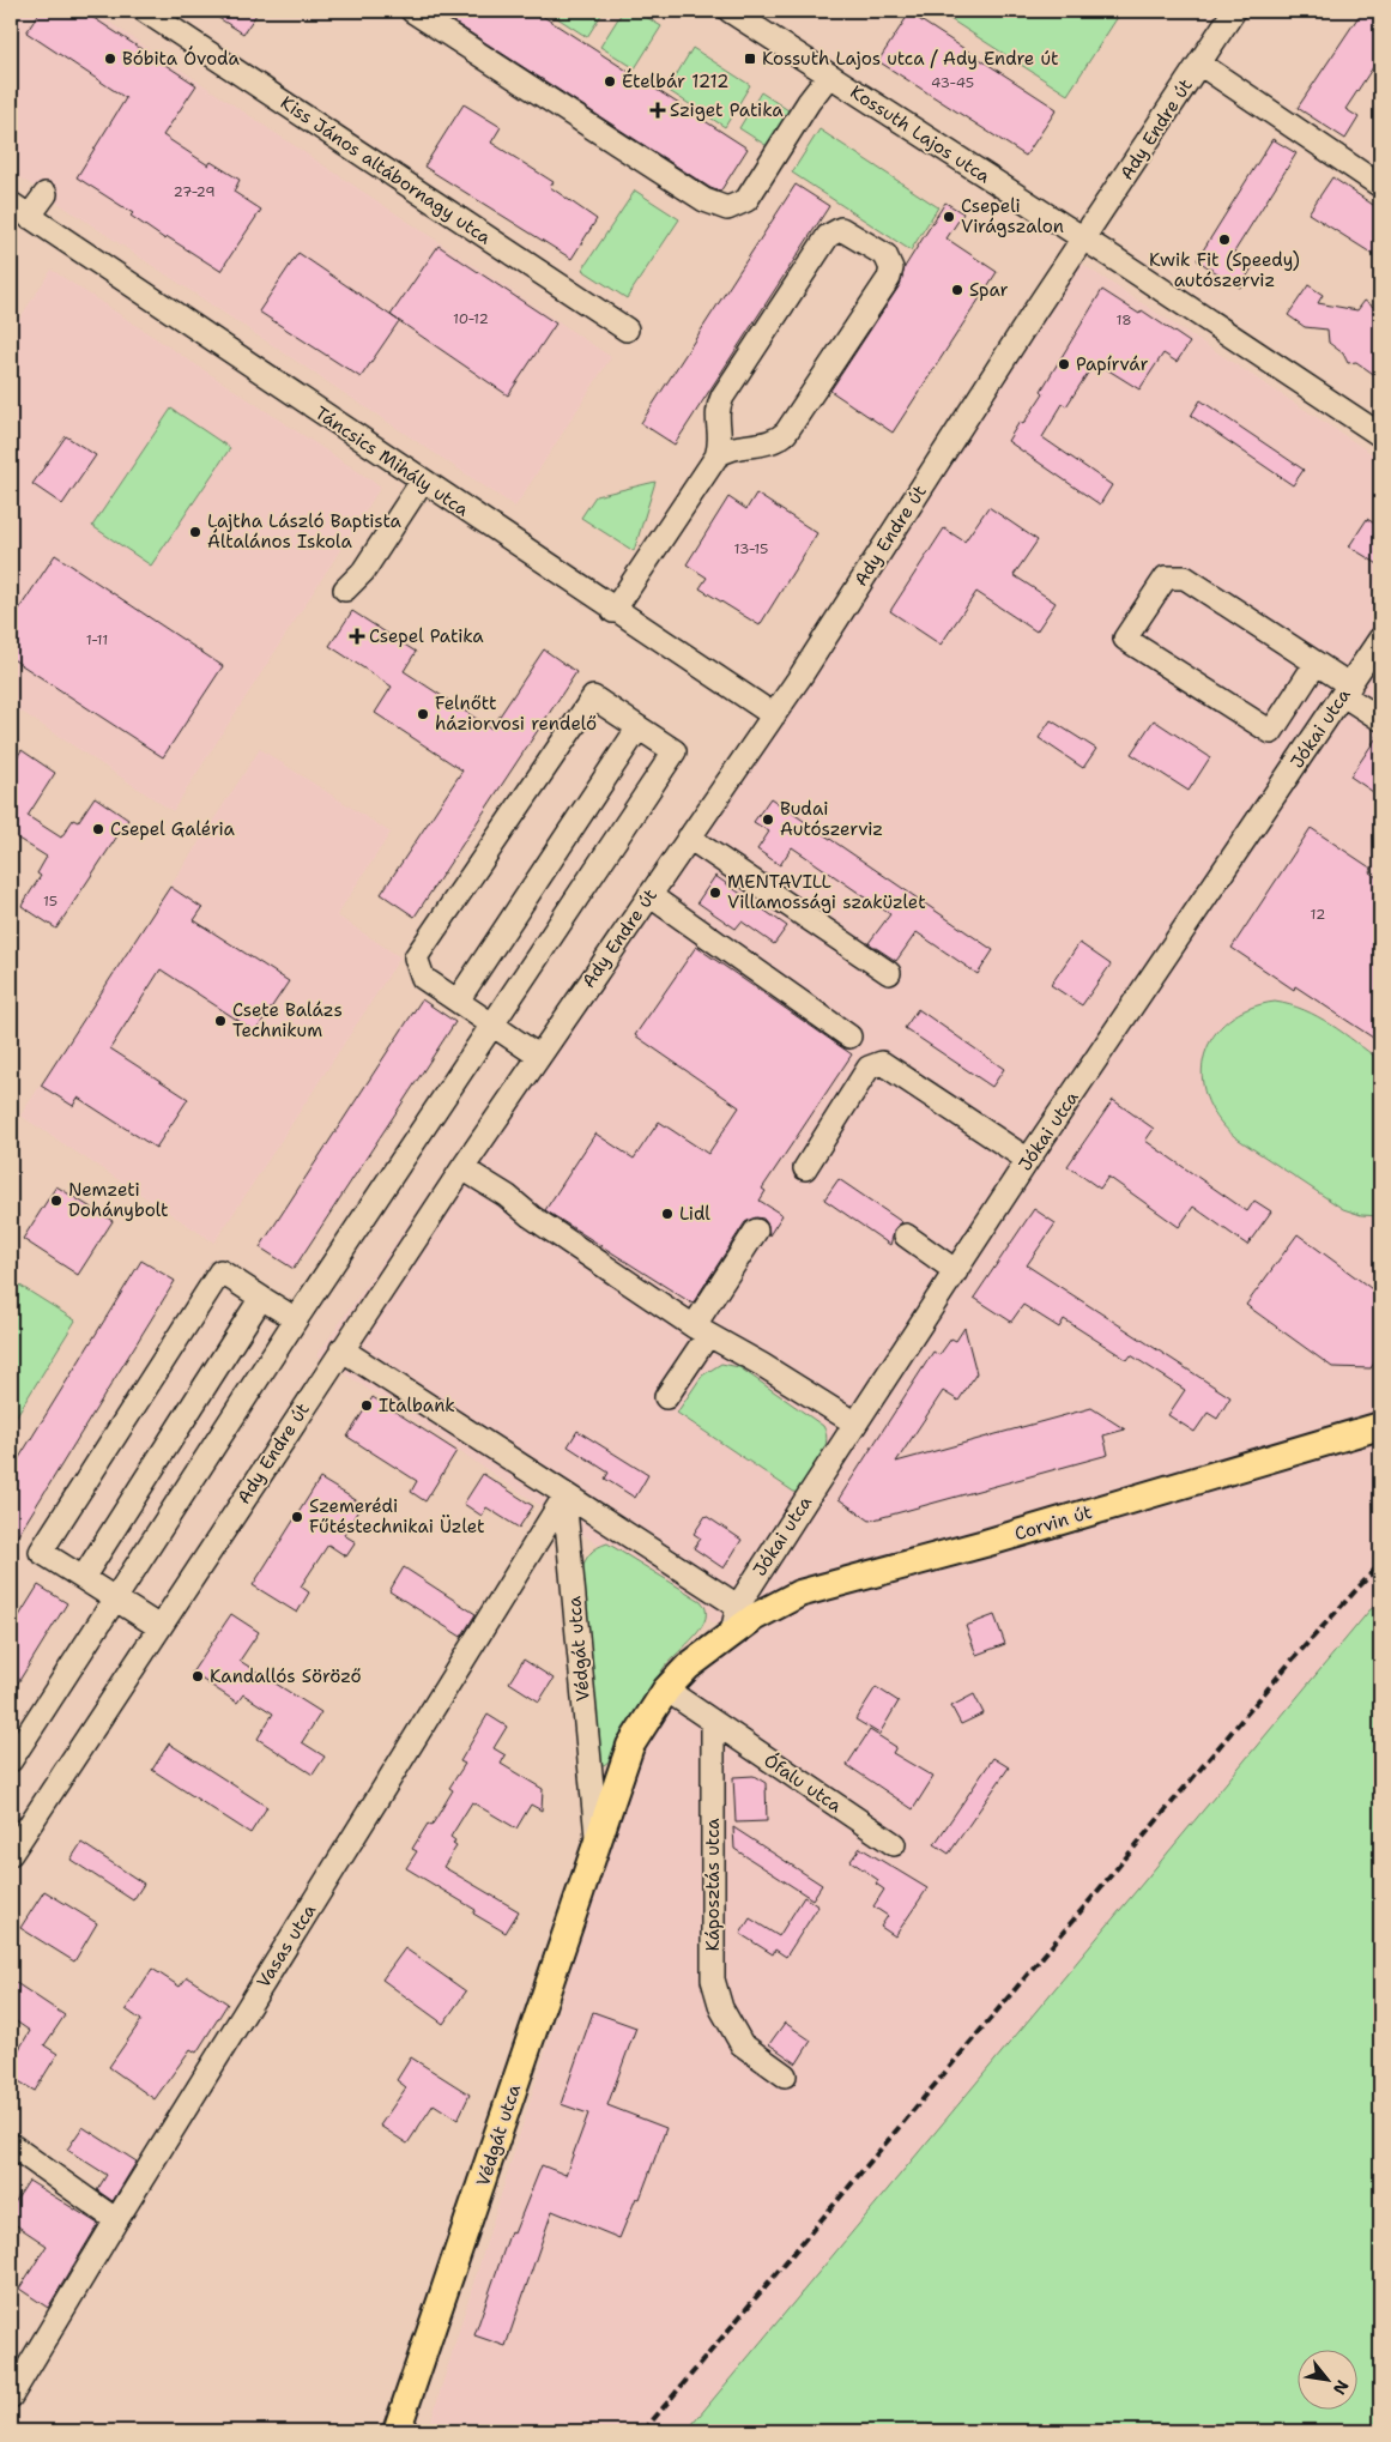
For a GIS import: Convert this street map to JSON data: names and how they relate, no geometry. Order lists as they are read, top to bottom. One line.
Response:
{"streets":{"main road":["Corvin út","Védgát utca"],"street":["Ady Endre út","Kossuth Lajos utca","Kiss János altábornagy utca","Táncsics Mihály utca","Jókai utca","Ófalu utca","Káposztás utca","Vasas utca"]},"crossings":[["Ady Endre út","Kossuth Lajos utca"],["Ady Endre út","Táncsics Mihály utca"],["Jókai utca","Corvin út"],["Jókai utca","Védgát utca"],["Corvin út","Védgát utca"],["Védgát utca","Vasas utca"],["Ófalu utca","Káposztás utca"]],"places":{"other":["Bóbita Óvoda","Ételbár 1212","Csepeli Virágszalon","Kwik Fit (Speedy) autószerviz","Spar","Papírvár","Lajtha László Baptista Általános Iskola","Felnőtt háziorvosi rendelő","Budai Autószerviz","Csepel Galéria","MENTAVILL Villamossági szaküzlet","Csete Balázs Technikum","Nemzeti Dohánybolt","Lidl","Italbank","Szemerédi Fűtéstechnikai Üzlet","Kandallós Söröző"],"transit":["Kossuth Lajos utca / Ady Endre út"],"health":["Sziget Patika","Csepel Patika"]},"house_numbers":["43-45","27-29","10-12","18","13-15","1-11","15","12"],"north":"bottom right"}
